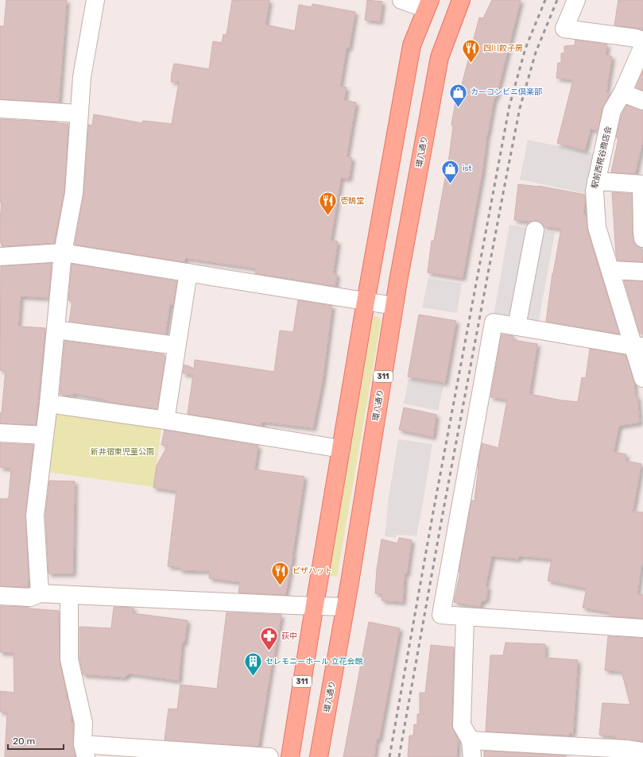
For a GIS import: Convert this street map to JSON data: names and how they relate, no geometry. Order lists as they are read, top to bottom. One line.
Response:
{"streets":{"main road":["環八通り","311"],"street":["駅前西糀谷商店会"]},"parks":["新井宿東児童公園"],"places":{"restaurant":["四川餃子房","壱鵠堂","ピザハット"],"shop":["カーコンビニ倶楽部","ist"],"pharmacy":["荻中"],"building":["セレモニーホール 立花会館"]},"scale_bar":"20 m"}
